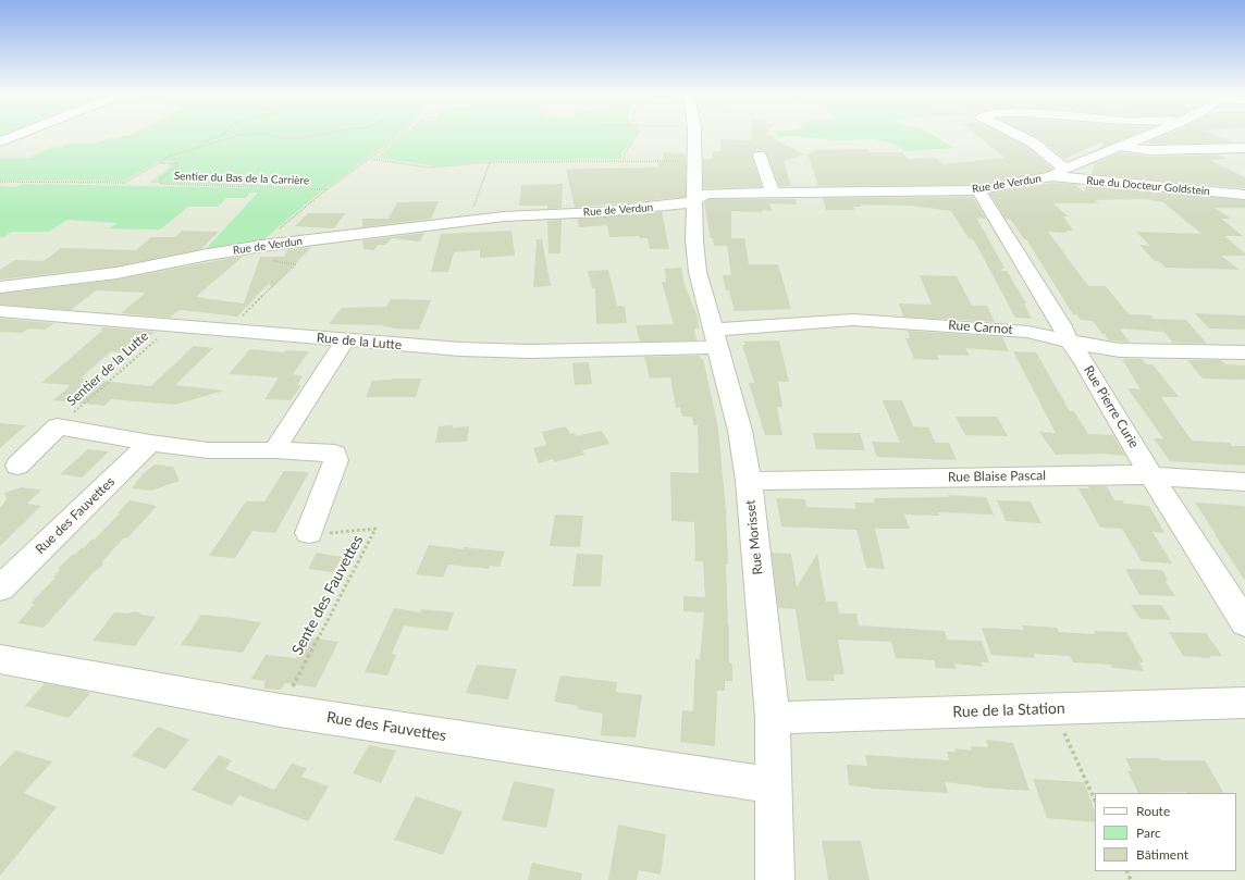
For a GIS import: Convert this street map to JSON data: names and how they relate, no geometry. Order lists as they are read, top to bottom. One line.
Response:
{"streets":{"street":["Rue de Verdun","Rue du Docteur Goldstein","Rue Carnot","Rue de la Lutte","Rue Pierre Curie","Rue Blaise Pascal","Rue des Fauvettes","Rue Morisset","Rue de la Station"],"path":["Sentier du Bas de la Carrière","Sentier de la Lutte","Sente des Fauvettes"]},"crossings":[["Rue de Verdun","Rue du Docteur Goldstein"],["Rue de Verdun","Rue Pierre Curie"],["Rue de Verdun","Rue Morisset"],["Rue Carnot","Rue de la Lutte"],["Rue Carnot","Rue Pierre Curie"],["Rue Carnot","Rue Morisset"],["Rue de la Lutte","Sentier de la Lutte"],["Rue de la Lutte","Rue Morisset"],["Rue Pierre Curie","Rue Blaise Pascal"],["Rue Blaise Pascal","Rue Morisset"],["Rue des Fauvettes","Rue Morisset"],["Rue des Fauvettes","Sente des Fauvettes"],["Rue Morisset","Rue de la Station"]],"legend":["Route","Parc","Bâtiment"]}
